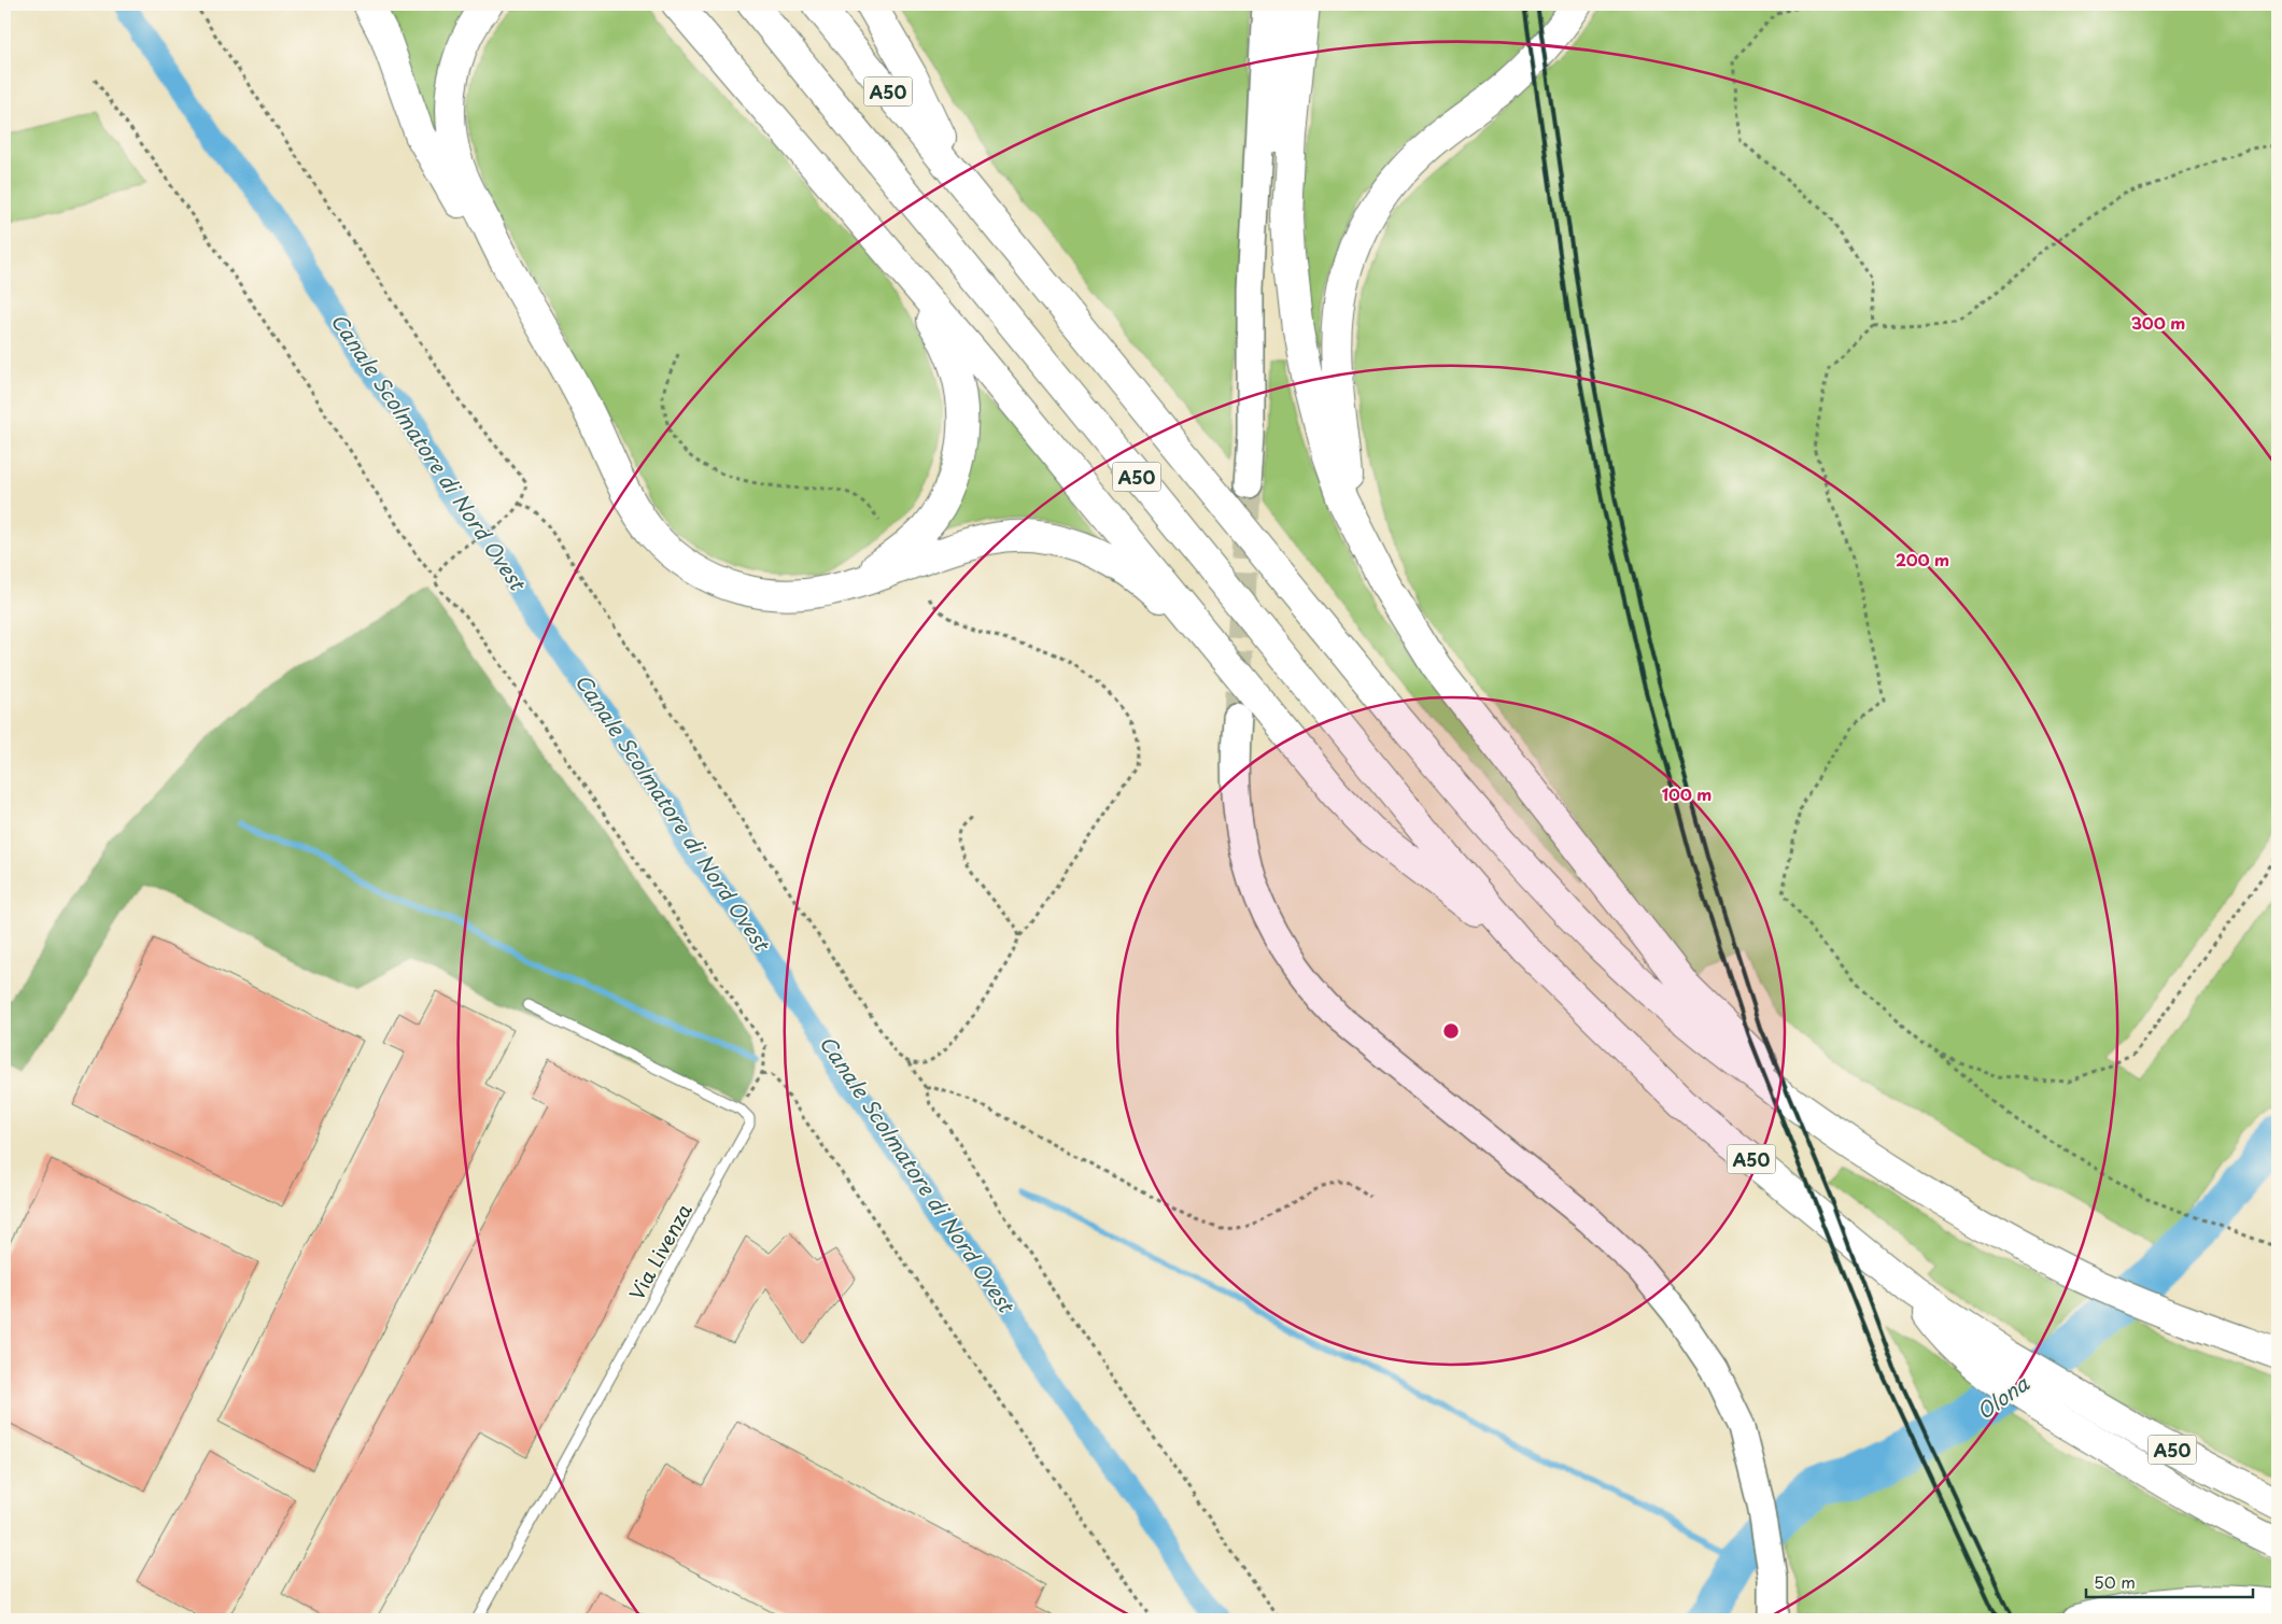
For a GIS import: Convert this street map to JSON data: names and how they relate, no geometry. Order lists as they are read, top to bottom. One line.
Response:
{"streets":{"highway":["A50"],"lane":["Via Livenza"]},"water":["Canale Scolmatore di Nord Ovest","Olona"],"scale_bar":"50 m","rings":["300 m","200 m","100 m"]}
